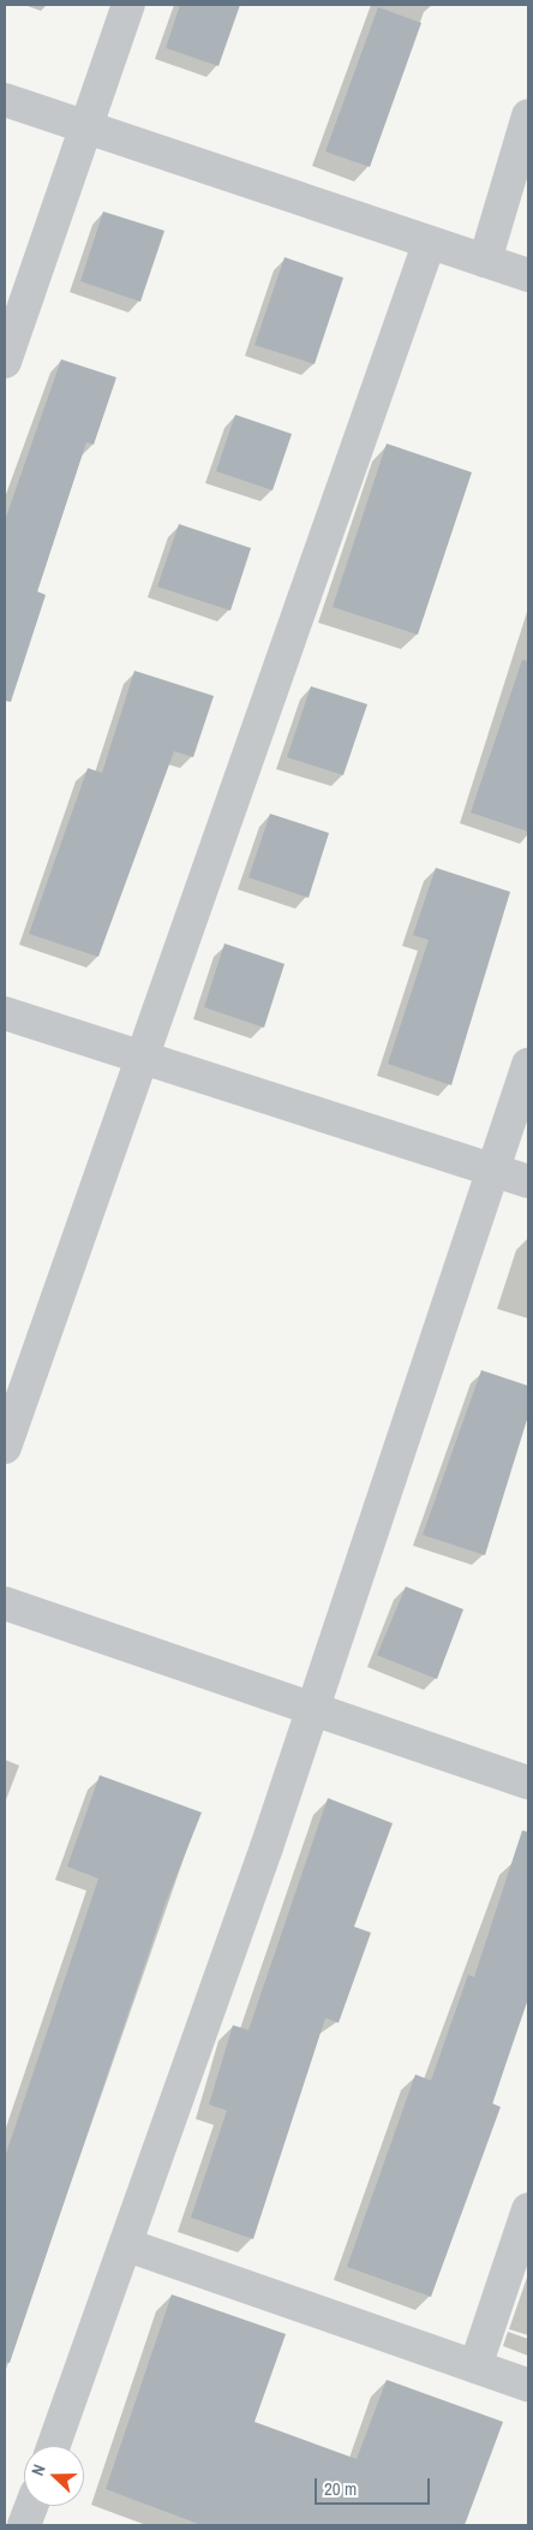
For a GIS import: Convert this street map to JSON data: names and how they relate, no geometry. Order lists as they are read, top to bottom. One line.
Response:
{"scale_bar":"20 m","north":"left"}
